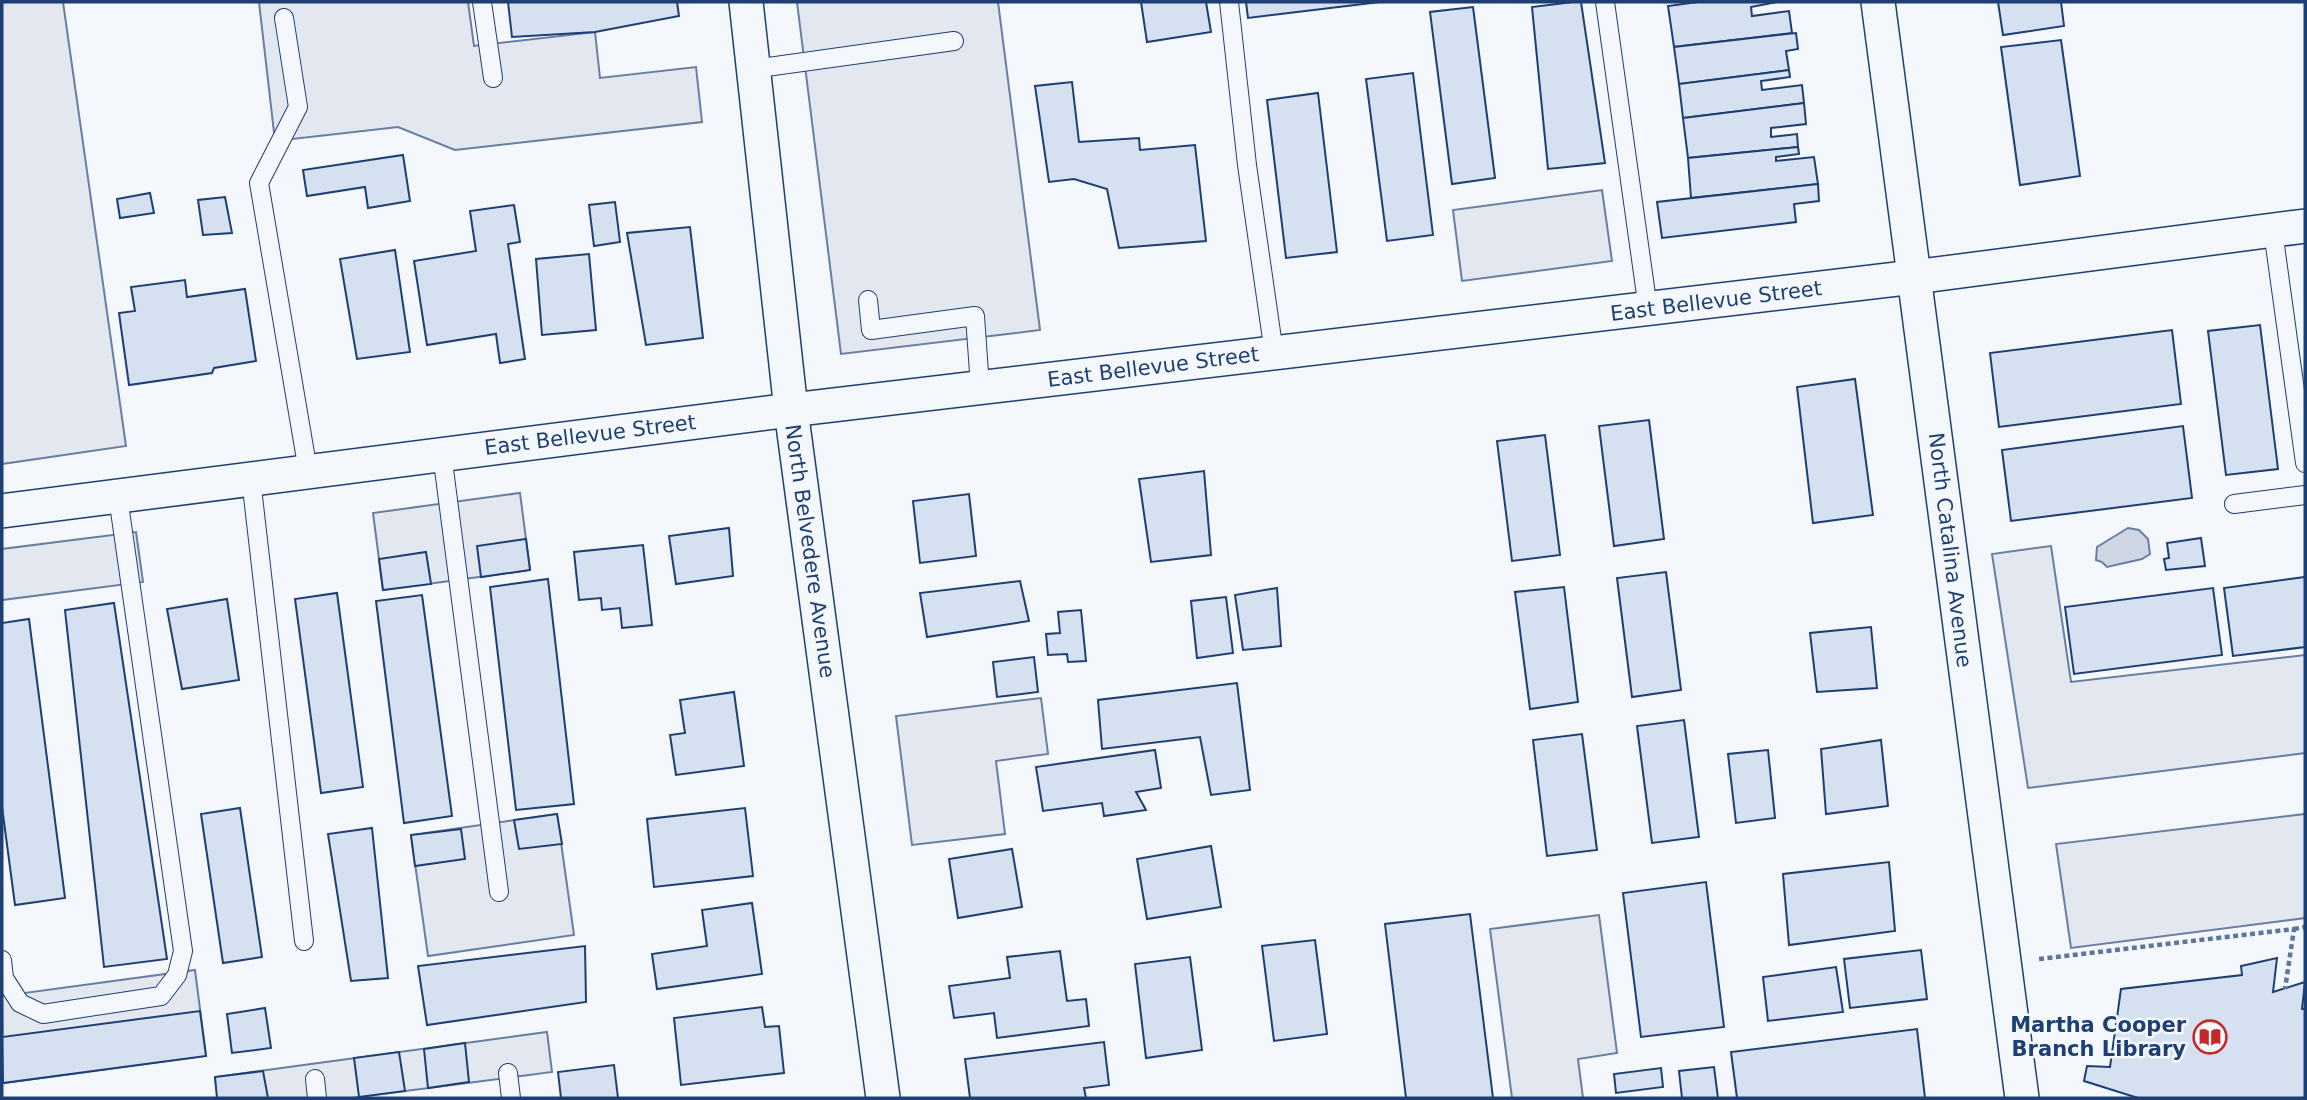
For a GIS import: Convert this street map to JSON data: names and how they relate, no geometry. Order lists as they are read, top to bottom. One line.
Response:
{"streets":{"street":["East Bellevue Street","North Catalina Avenue","North Belvedere Avenue"]},"crossings":[["East Bellevue Street","North Catalina Avenue"],["East Bellevue Street","North Belvedere Avenue"]],"places":{"library":["Martha Cooper Branch Library"]}}
